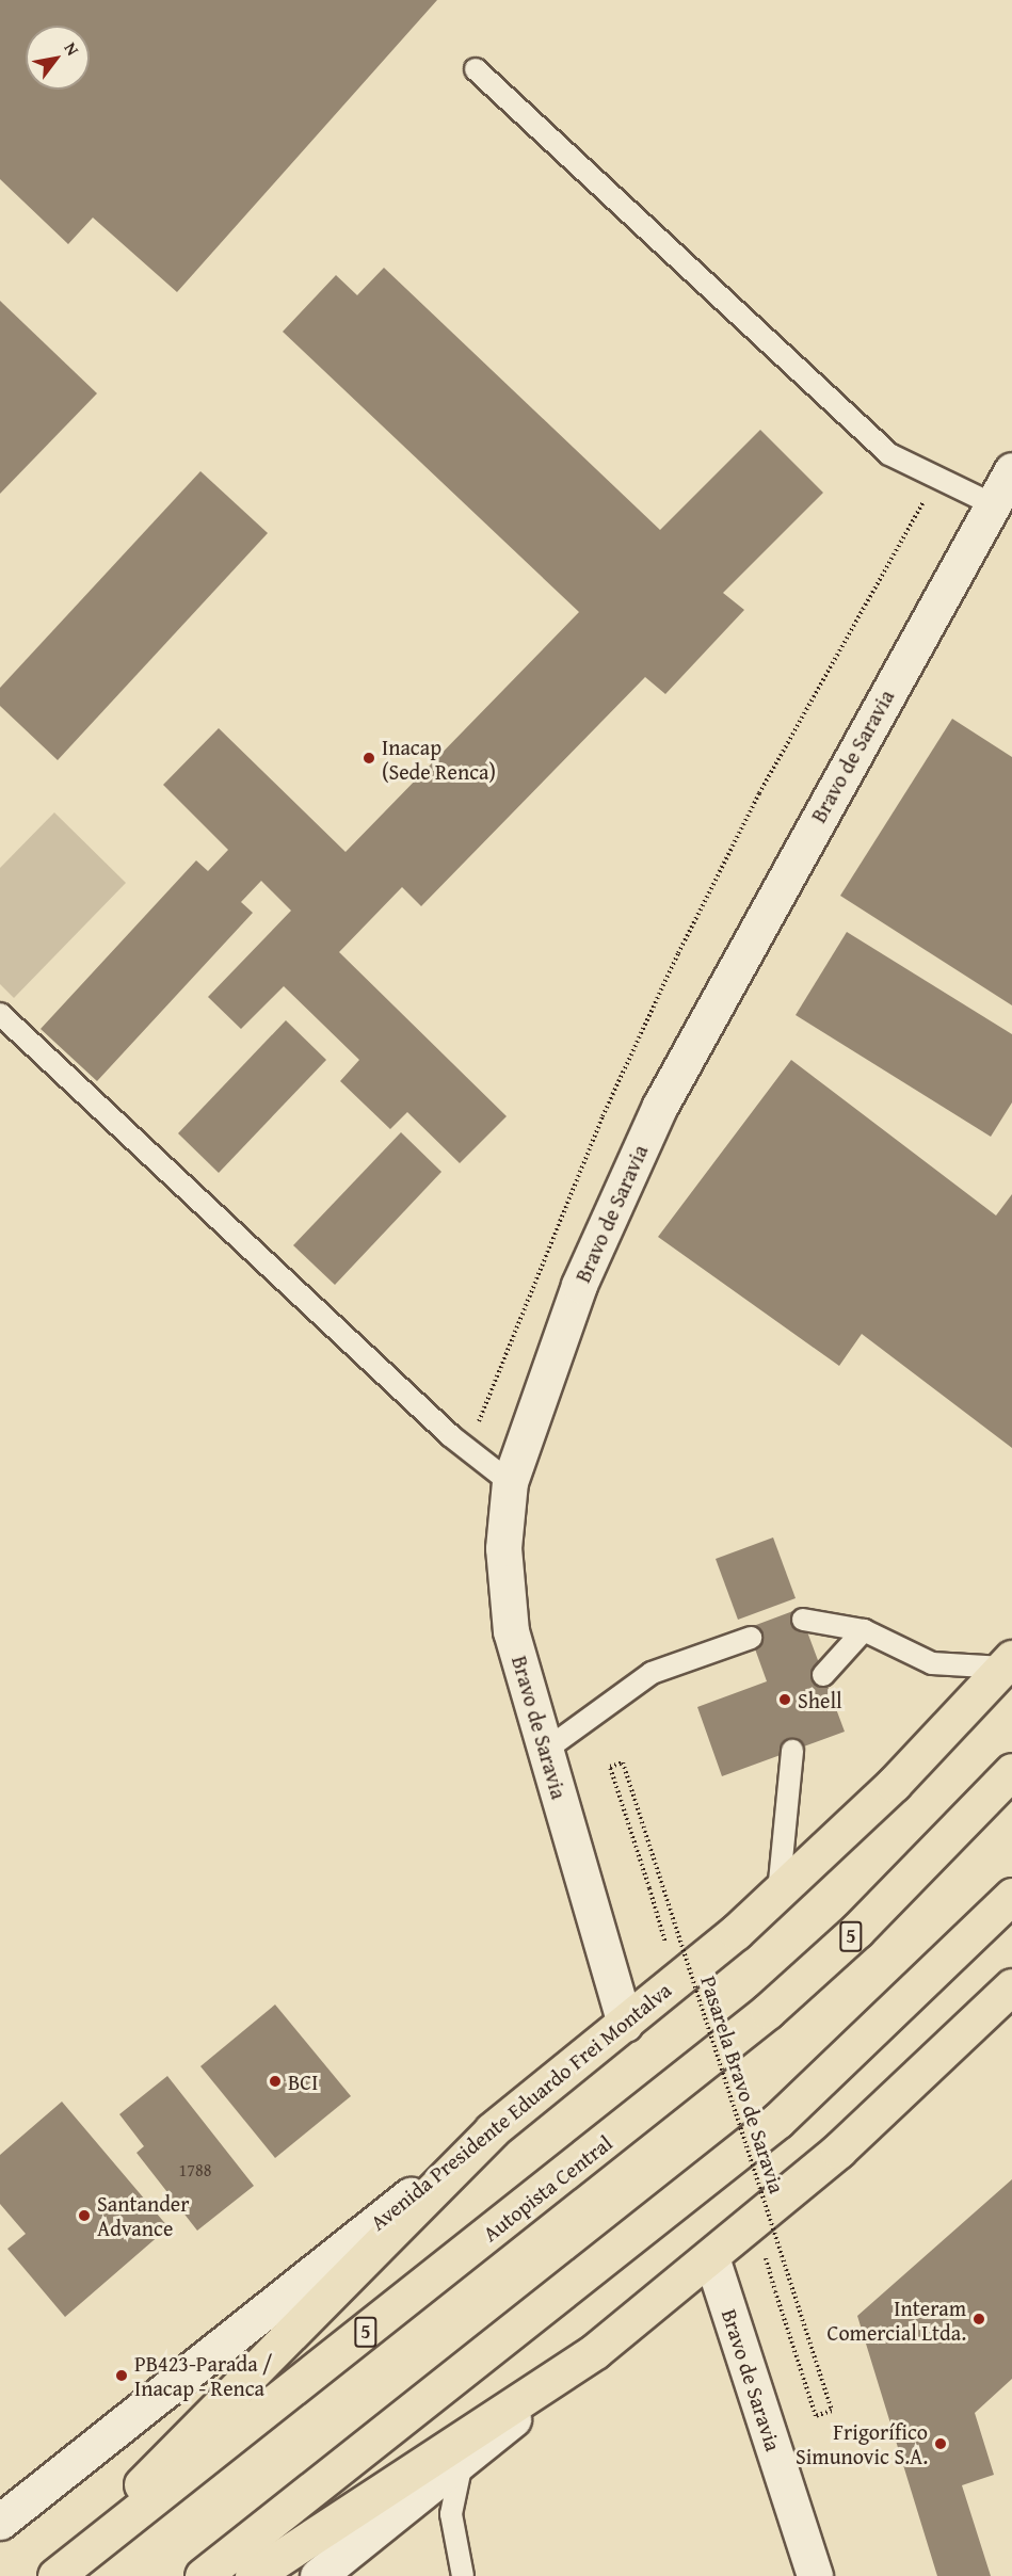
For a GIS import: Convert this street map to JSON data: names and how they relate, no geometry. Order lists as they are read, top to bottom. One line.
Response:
{"streets":{"main road":["5","Avenida Presidente Eduardo Frei Montalva","Autopista Central"],"street":["Bravo de Saravia"],"path":["Pasarela Bravo de Saravia"]},"crossings":[["Bravo de Saravia","Avenida Presidente Eduardo Frei Montalva"],["Pasarela Bravo de Saravia","Avenida Presidente Eduardo Frei Montalva"]],"places":["Inacap (Sede Renca)","Shell","BCI","Santander Advance","Interam Comercial Ltda.","PB423-Parada / Inacap - Renca","Frigorífico Simunovic S.A."],"house_numbers":["1788"],"north":"top right"}
